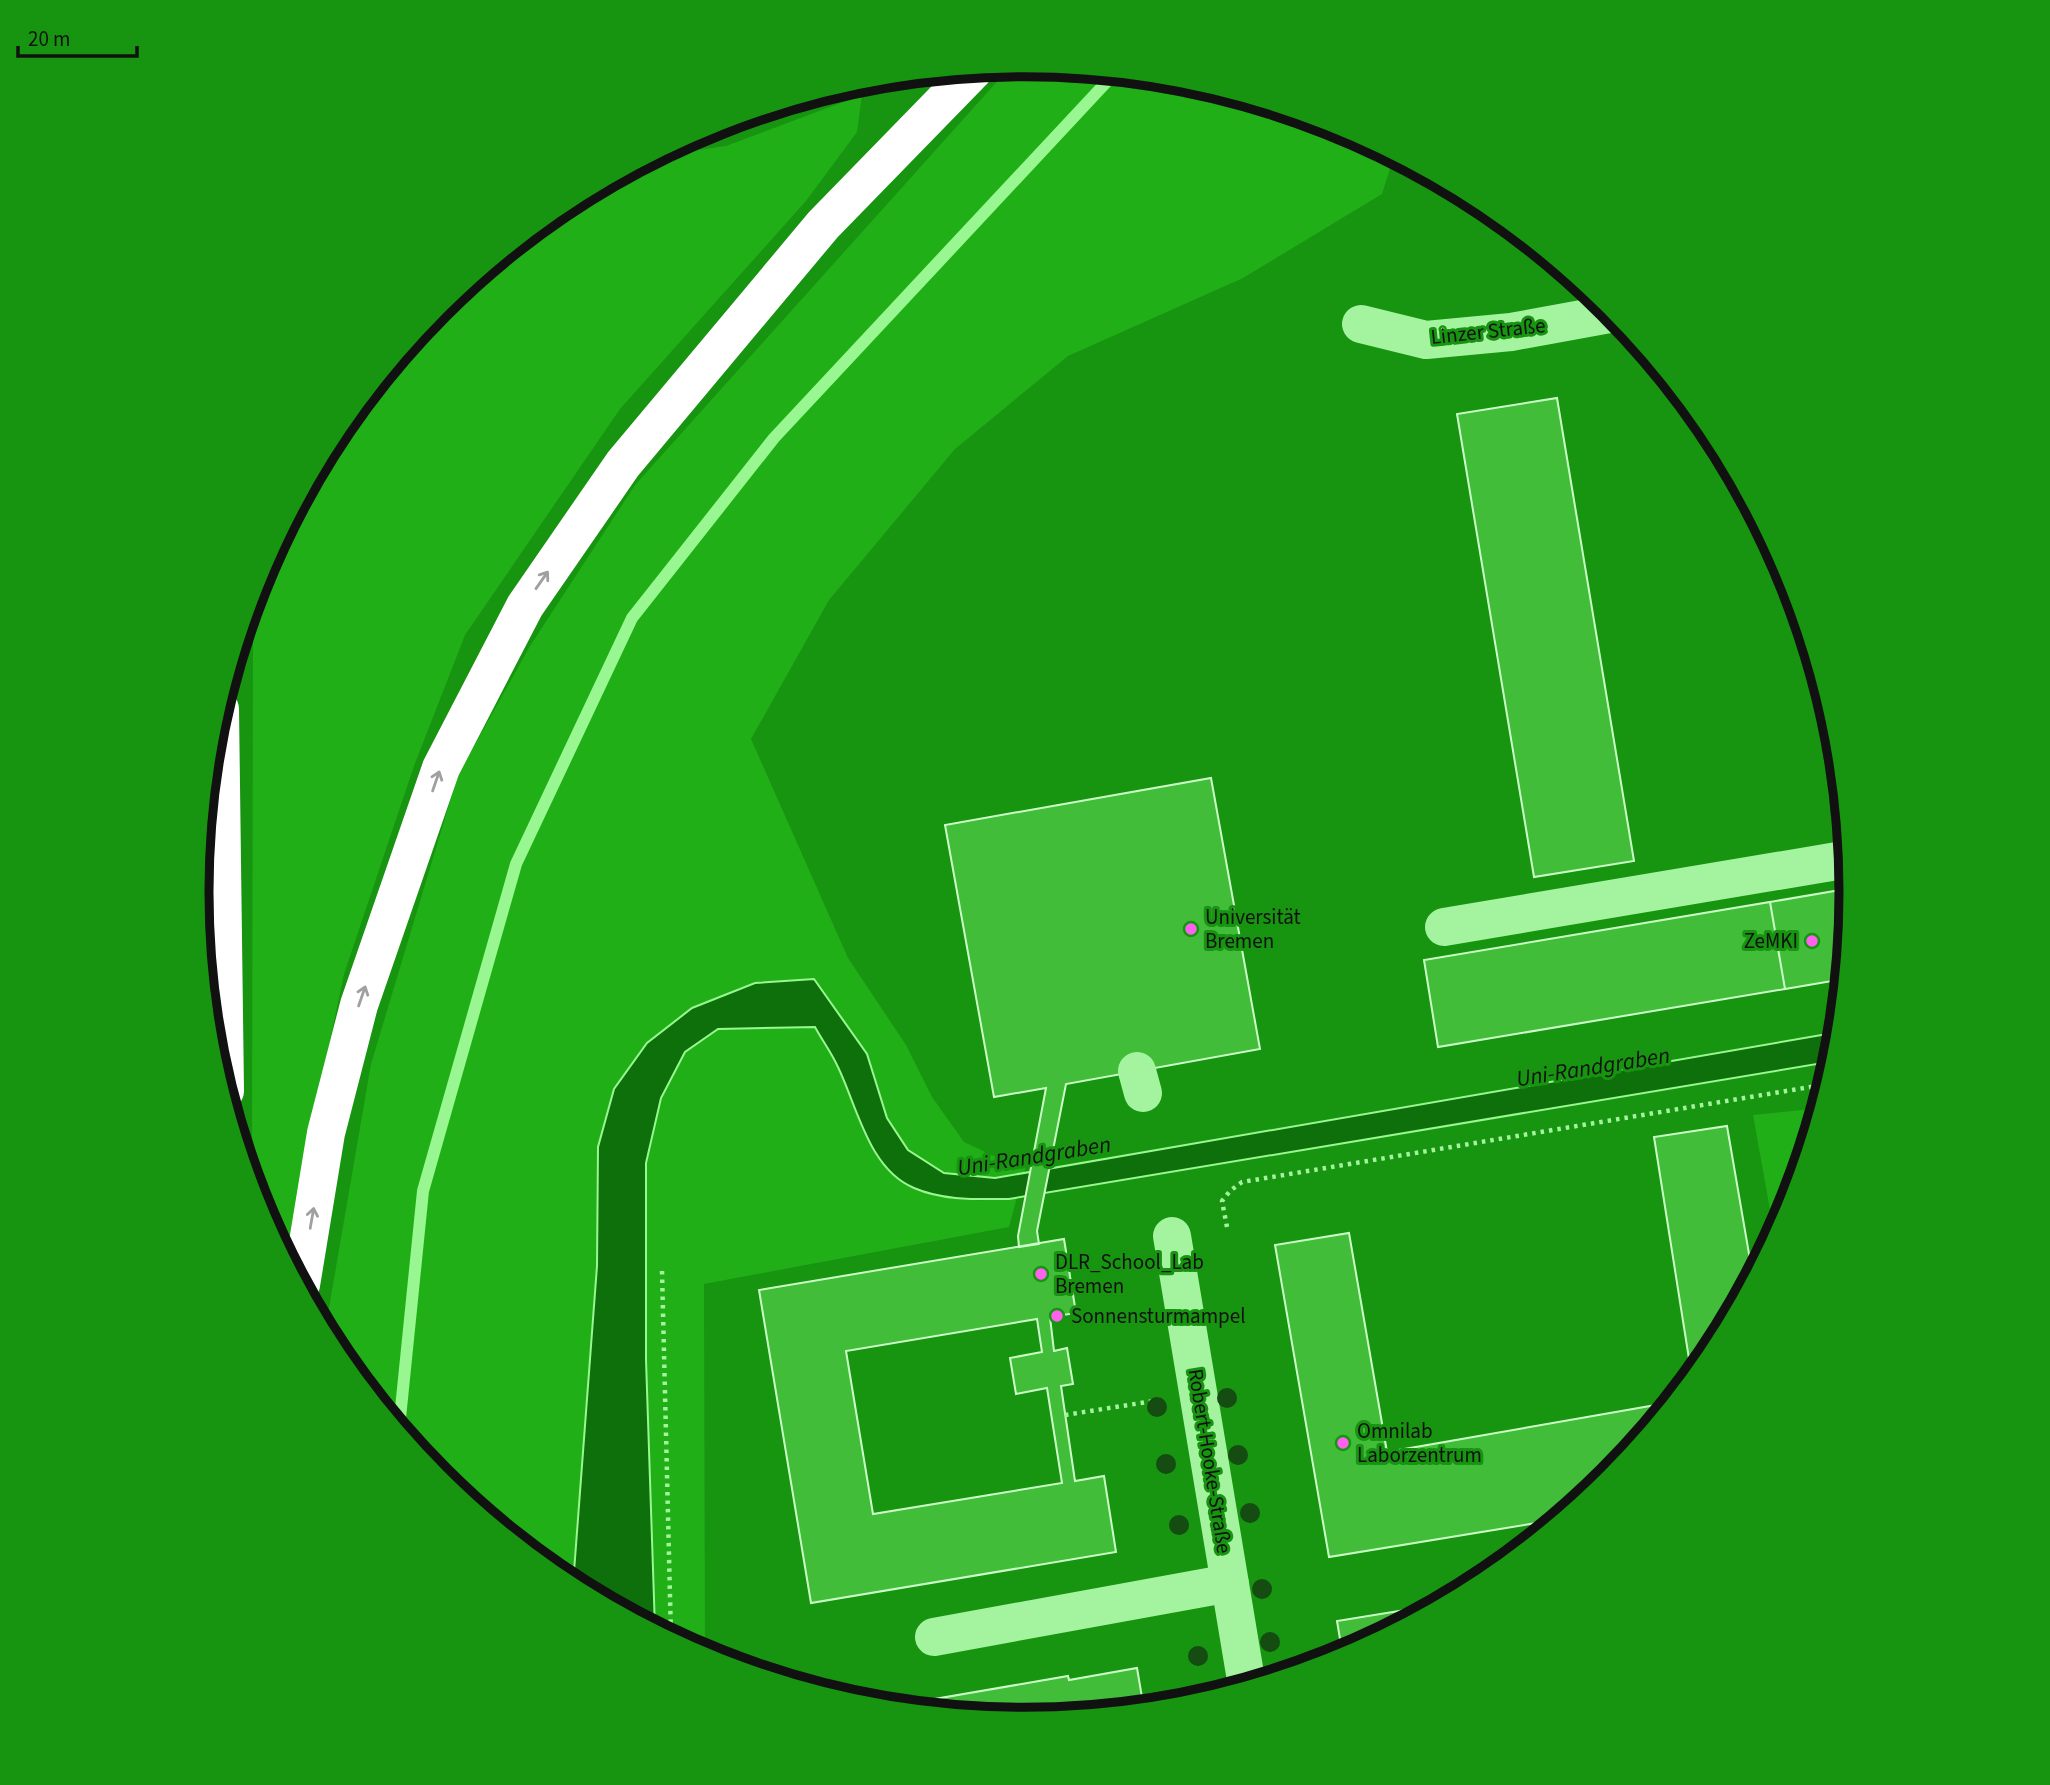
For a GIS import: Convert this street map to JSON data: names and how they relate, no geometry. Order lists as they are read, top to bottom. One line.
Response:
{"streets":{"street":["Linzer Straße","Robert-Hooke-Straße"]},"water":["Uni-Randgraben"],"places":["Universität Bremen","ZeMKI","DLR_School_Lab Bremen","Sonnensturmampel","Omnilab Laborzentrum"],"scale_bar":"20 m"}
